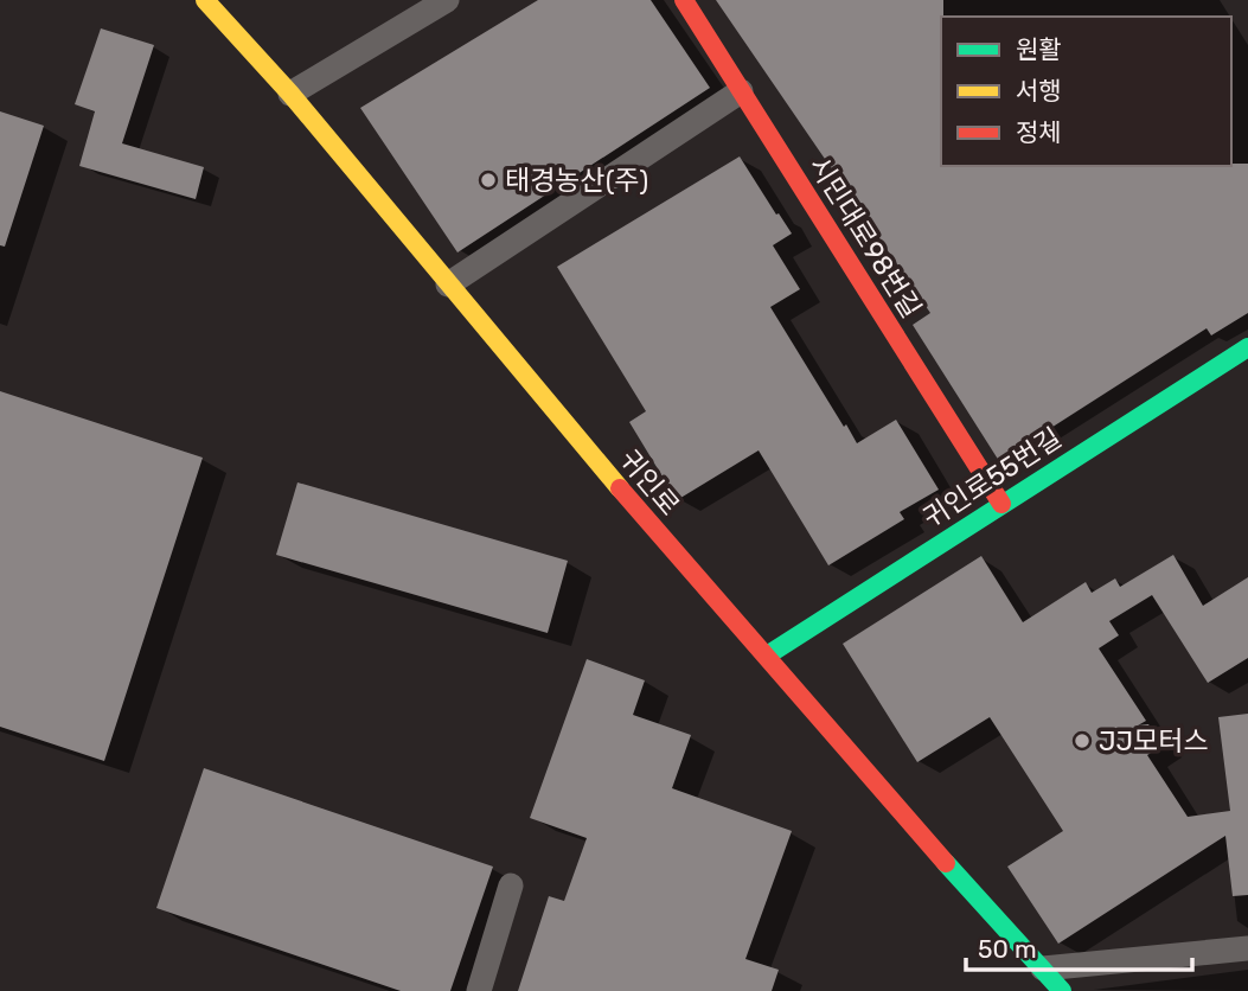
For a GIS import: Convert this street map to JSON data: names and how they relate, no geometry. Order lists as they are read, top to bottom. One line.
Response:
{"streets":{"street":["시민대로98번길","귀인로55번길","귀인로"]},"crossings":[["시민대로98번길","귀인로55번길"],["귀인로55번길","귀인로"]],"places":["태경농산(주)","JJ모터스"],"legend":["원활","서행","정체"],"scale_bar":"50 m"}
